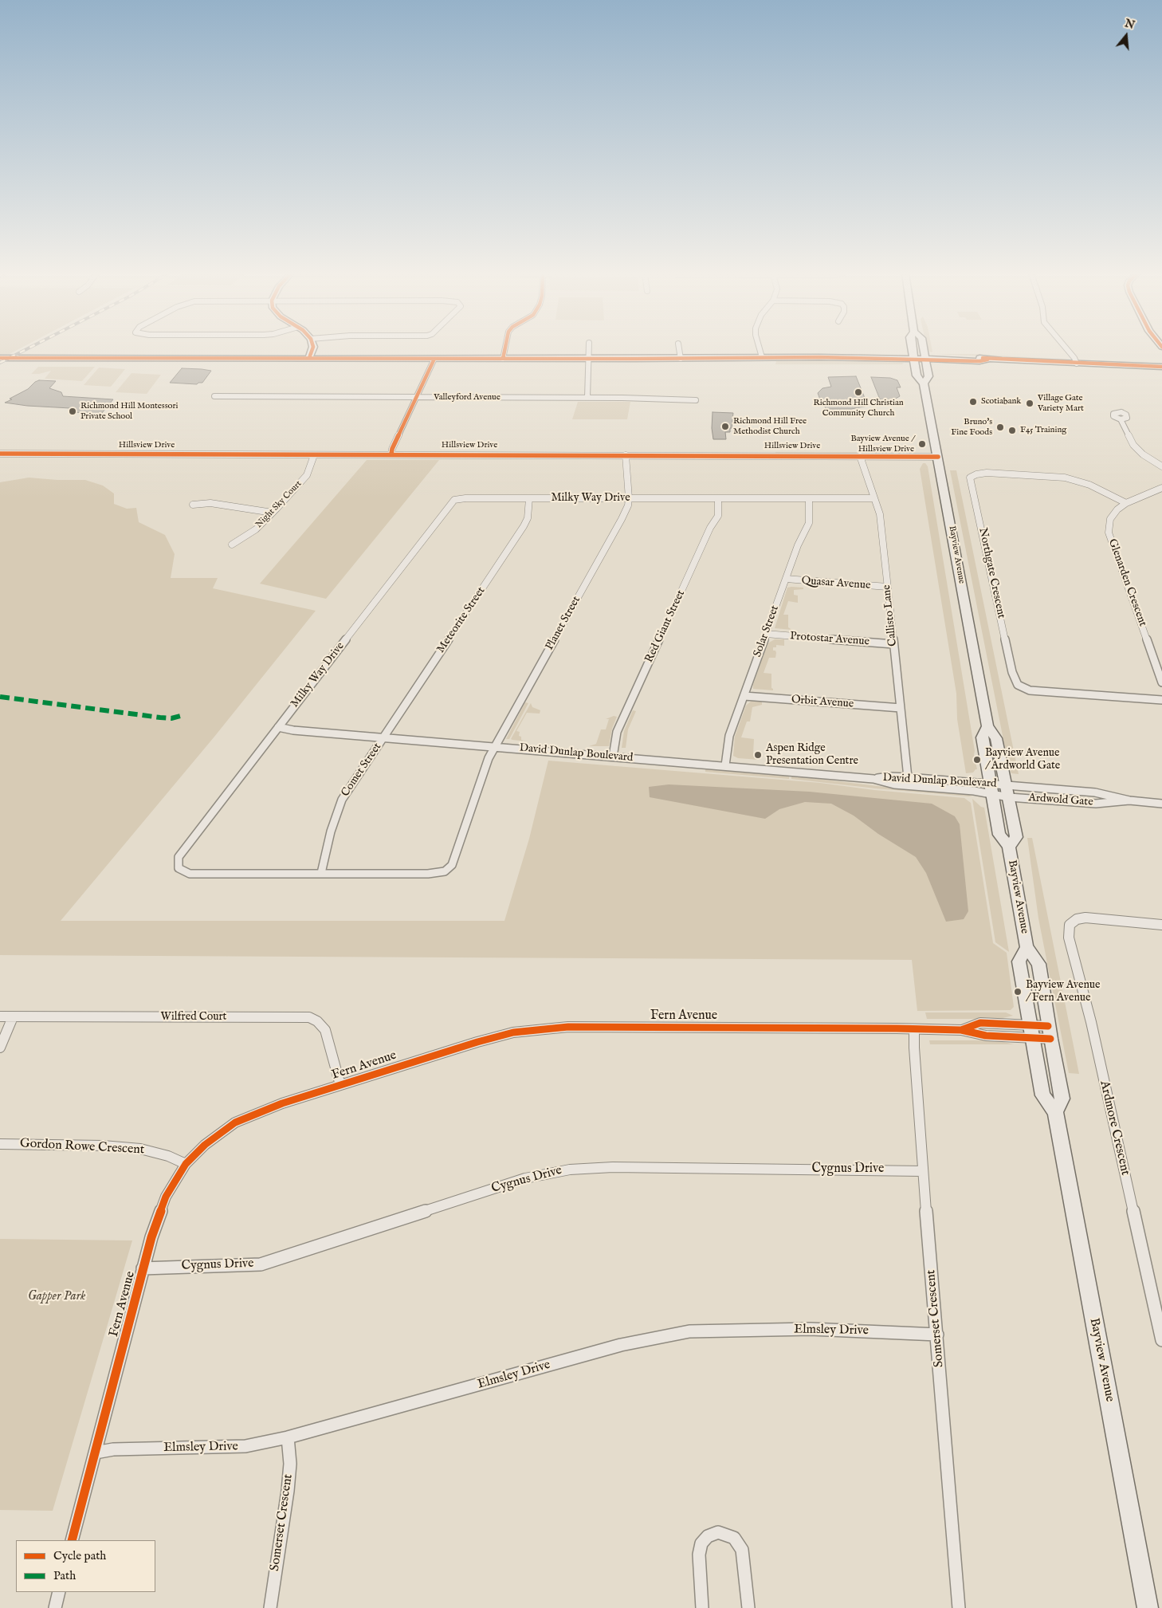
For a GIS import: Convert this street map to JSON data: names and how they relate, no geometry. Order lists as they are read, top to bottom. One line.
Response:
{"streets":{"main road":["Bayview Avenue"],"street":["Valleyford Avenue","Hillsview Drive","Milky Way Drive","Night Sky Court","Northgate Crescent","Glenarden Crescent","Quasar Avenue","Callisto Lane","Meteorite Street","Planet Street","Red Giant Street","Solar Street","Protostar Avenue","Orbit Avenue","David Dunlap Boulevard","Comet Street","Ardwold Gate","Fern Avenue","Wilfred Court","Ardmore Crescent","Gordon Rowe Crescent","Cygnus Drive","Somerset Crescent","Elmsley Drive"]},"crossings":[["Hillsview Drive","Night Sky Court"],["Hillsview Drive","Bayview Avenue"],["Hillsview Drive","Callisto Lane"],["Milky Way Drive","Callisto Lane"],["Milky Way Drive","Meteorite Street"],["Milky Way Drive","Planet Street"],["Milky Way Drive","Red Giant Street"],["Milky Way Drive","Solar Street"],["Milky Way Drive","David Dunlap Boulevard"],["Milky Way Drive","Comet Street"],["Bayview Avenue","David Dunlap Boulevard"],["Bayview Avenue","Ardwold Gate"],["Bayview Avenue","Fern Avenue"],["Northgate Crescent","Glenarden Crescent"],["Quasar Avenue","Callisto Lane"],["Quasar Avenue","Solar Street"],["Callisto Lane","Protostar Avenue"],["Callisto Lane","Orbit Avenue"],["Callisto Lane","David Dunlap Boulevard"],["Meteorite Street","David Dunlap Boulevard"],["Meteorite Street","Comet Street"],["Planet Street","David Dunlap Boulevard"],["Red Giant Street","David Dunlap Boulevard"],["Solar Street","Protostar Avenue"],["Solar Street","Orbit Avenue"],["Solar Street","David Dunlap Boulevard"],["David Dunlap Boulevard","Comet Street"],["David Dunlap Boulevard","Ardwold Gate"],["Fern Avenue","Wilfred Court"],["Fern Avenue","Gordon Rowe Crescent"],["Fern Avenue","Cygnus Drive"],["Fern Avenue","Somerset Crescent"],["Fern Avenue","Elmsley Drive"],["Cygnus Drive","Somerset Crescent"],["Somerset Crescent","Elmsley Drive"]],"parks":["Gapper Park"],"places":["Richmond Hill Christian Community Church","Scotiabank","Village Gate Variety Mart","Richmond Hill Montessori Private School","Richmond Hill Free Methodist Church","Bruno's Fine Foods","F45 Training","Bayview Avenue / Hillsview Drive","Aspen Ridge Presentation Centre","Bayview Avenue / Ardworld Gate","Bayview Avenue / Fern Avenue"],"legend":["Cycle path","Path"],"north":"top"}
